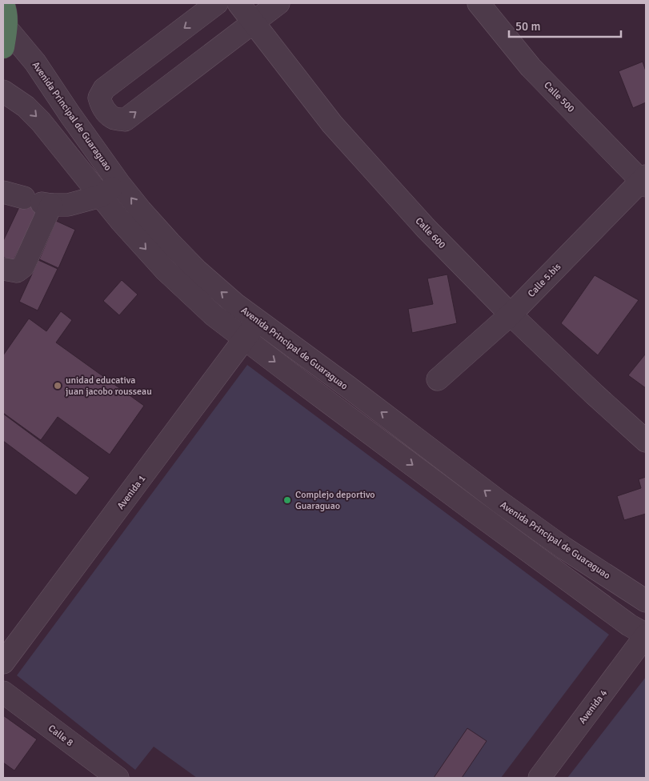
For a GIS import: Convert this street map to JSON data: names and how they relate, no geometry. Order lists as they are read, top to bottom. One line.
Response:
{"streets":{"street":["Calle 500","Avenida Principal de Guaraguao","Calle 600","Calle 5.bis","Avenida 1","Avenida 4","Calle 8"]},"crossings":[["Calle 500","Calle 5.bis"],["Avenida Principal de Guaraguao","Avenida 1"],["Calle 600","Calle 5.bis"]],"places":["unidad educativa juan jacobo rousseau","Complejo deportivo Guaraguao"],"scale_bar":"50 m"}
